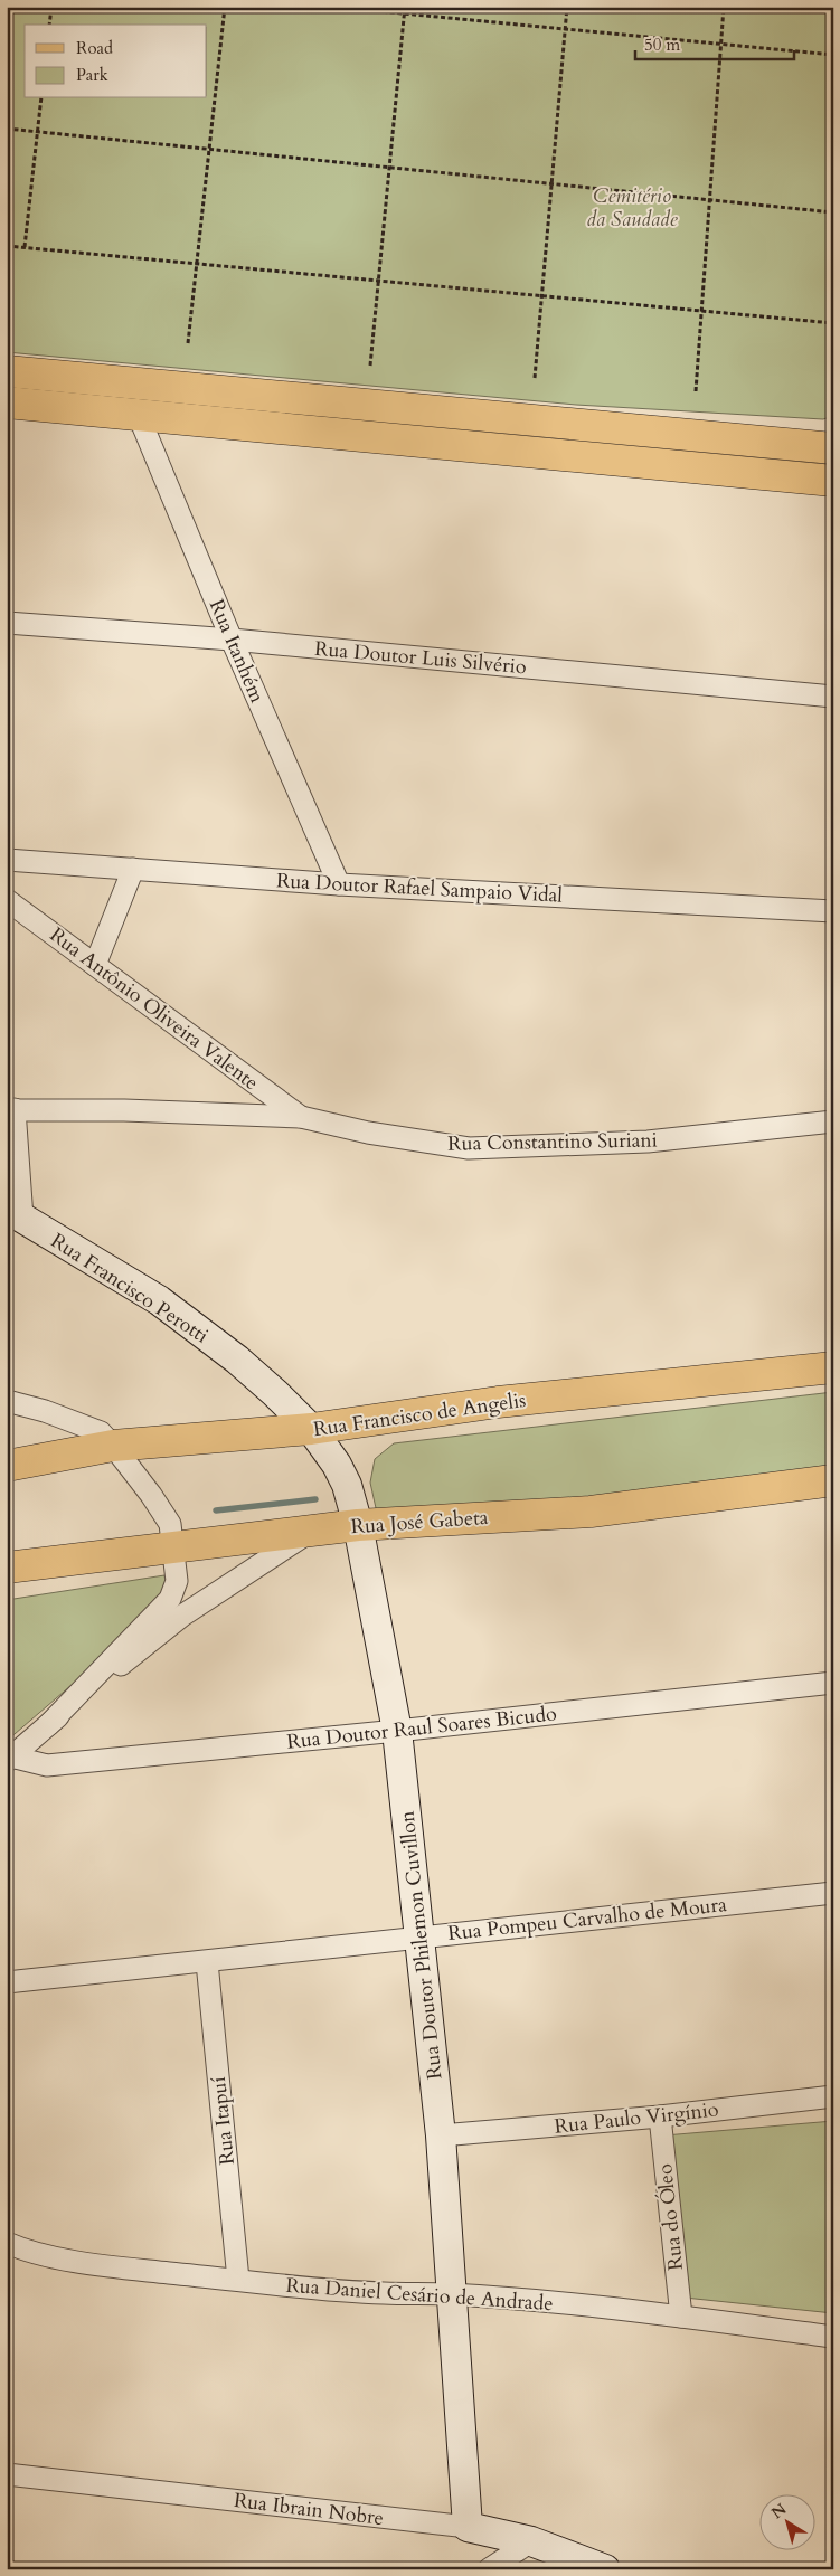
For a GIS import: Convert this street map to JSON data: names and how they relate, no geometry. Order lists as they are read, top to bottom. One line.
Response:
{"streets":{"main road":["Rua Francisco de Angelis","Rua José Gabeta"],"street":["Rua Itanhém","Rua Doutor Luis Silvério","Rua Doutor Rafael Sampaio Vidal","Rua Antônio Oliveira Valente","Rua Constantino Suriani","Rua Francisco Perotti","Rua Doutor Raul Soares Bicudo","Rua Pompeu Carvalho de Moura","Rua Doutor Philemon Cuvillon","Rua Paulo Virgínio","Rua Itapuí","Rua do Óleo","Rua Daniel Cesário de Andrade","Rua Ibrain Nobre"]},"crossings":[["Rua Itanhém","Rua Doutor Luis Silvério"],["Rua Itanhém","Rua Doutor Rafael Sampaio Vidal"],["Rua Antônio Oliveira Valente","Rua Constantino Suriani"],["Rua Francisco Perotti","Rua Doutor Philemon Cuvillon"],["Rua Francisco de Angelis","Rua Doutor Philemon Cuvillon"],["Rua José Gabeta","Rua Doutor Philemon Cuvillon"],["Rua Doutor Raul Soares Bicudo","Rua Doutor Philemon Cuvillon"],["Rua Pompeu Carvalho de Moura","Rua Doutor Philemon Cuvillon"],["Rua Pompeu Carvalho de Moura","Rua Itapuí"],["Rua Doutor Philemon Cuvillon","Rua Paulo Virgínio"],["Rua Doutor Philemon Cuvillon","Rua Daniel Cesário de Andrade"],["Rua Doutor Philemon Cuvillon","Rua Ibrain Nobre"],["Rua Paulo Virgínio","Rua do Óleo"],["Rua Itapuí","Rua Daniel Cesário de Andrade"],["Rua do Óleo","Rua Daniel Cesário de Andrade"]],"parks":["Cemitério da Saudade"],"legend":["Road","Park"],"scale_bar":"50 m","north":"top left"}
